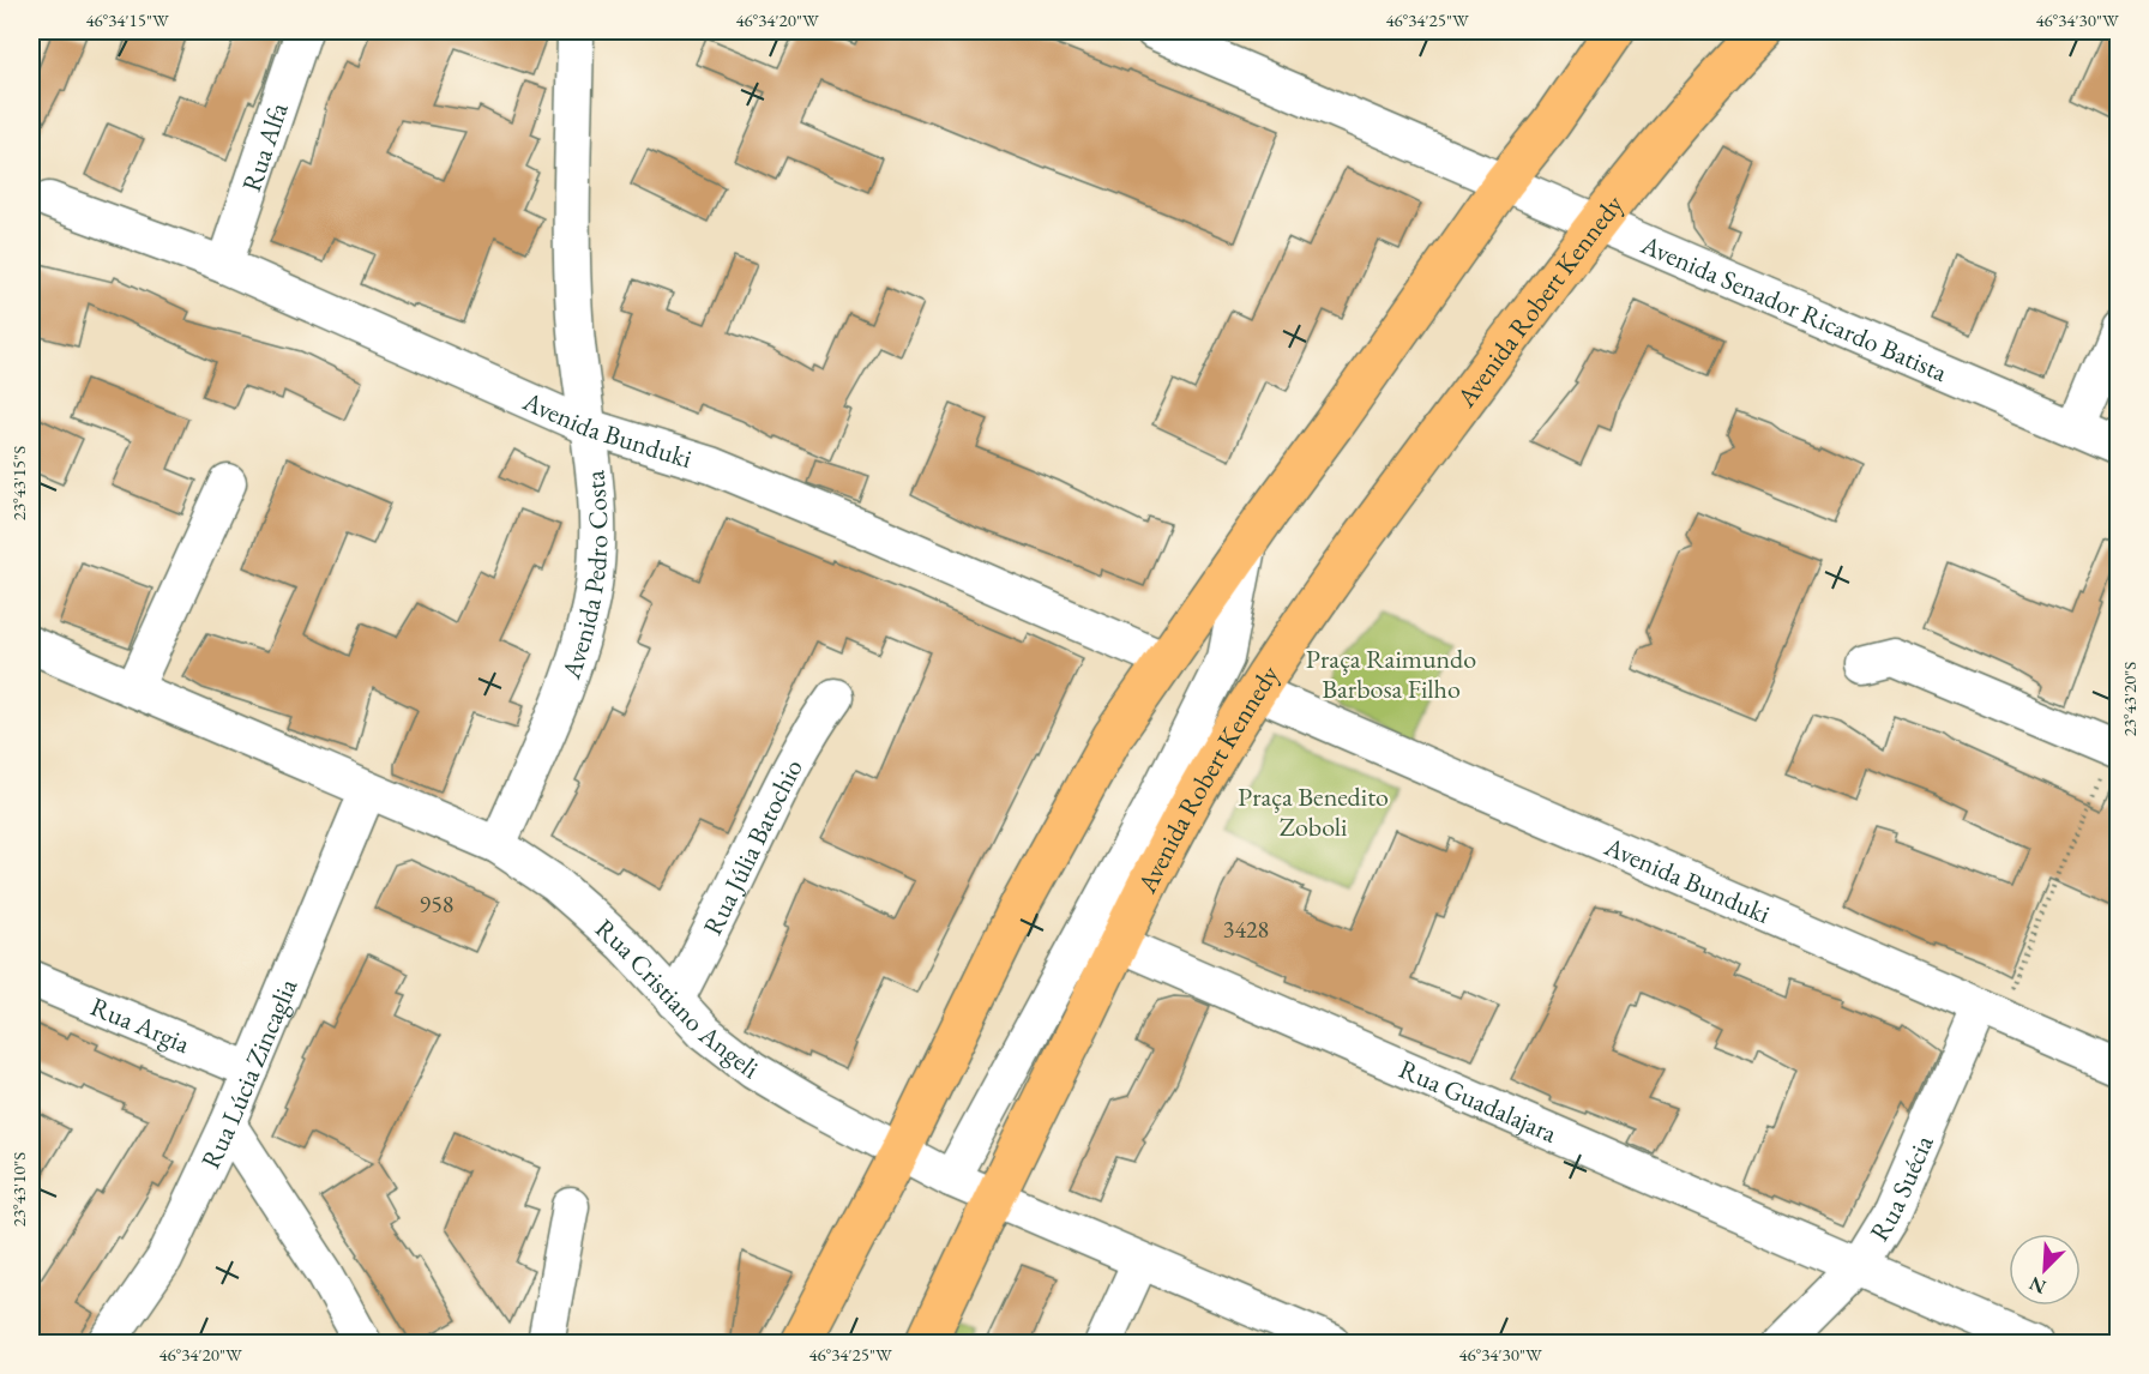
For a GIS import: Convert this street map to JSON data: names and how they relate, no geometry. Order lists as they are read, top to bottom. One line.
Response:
{"streets":{"main road":["Avenida Robert Kennedy"],"street":["Rua Alfa","Avenida Senador Ricardo Batista","Avenida Bunduki","Avenida Pedro Costa","Rua Júlia Batochio","Rua Cristiano Angeli","Rua Argia","Rua Lúcia Zincaglia","Rua Guadalajara","Rua Suécia"]},"crossings":[["Rua Alfa","Avenida Bunduki"],["Avenida Robert Kennedy","Avenida Senador Ricardo Batista"],["Avenida Robert Kennedy","Avenida Bunduki"],["Avenida Robert Kennedy","Rua Cristiano Angeli"],["Avenida Robert Kennedy","Rua Guadalajara"],["Avenida Bunduki","Avenida Pedro Costa"],["Avenida Bunduki","Rua Suécia"],["Avenida Pedro Costa","Rua Cristiano Angeli"],["Rua Júlia Batochio","Rua Cristiano Angeli"],["Rua Cristiano Angeli","Rua Lúcia Zincaglia"],["Rua Argia","Rua Lúcia Zincaglia"],["Rua Guadalajara","Rua Suécia"]],"parks":["Praça Raimundo Barbosa Filho","Praça Benedito Zoboli"],"house_numbers":["958","3428"],"north":"bottom left","coordinates":["46°34'15\"W","46°34'20\"W","46°34'25\"W","46°34'30\"W","23°43'15\"S","23°43'20\"S","23°43'10\"S"]}
